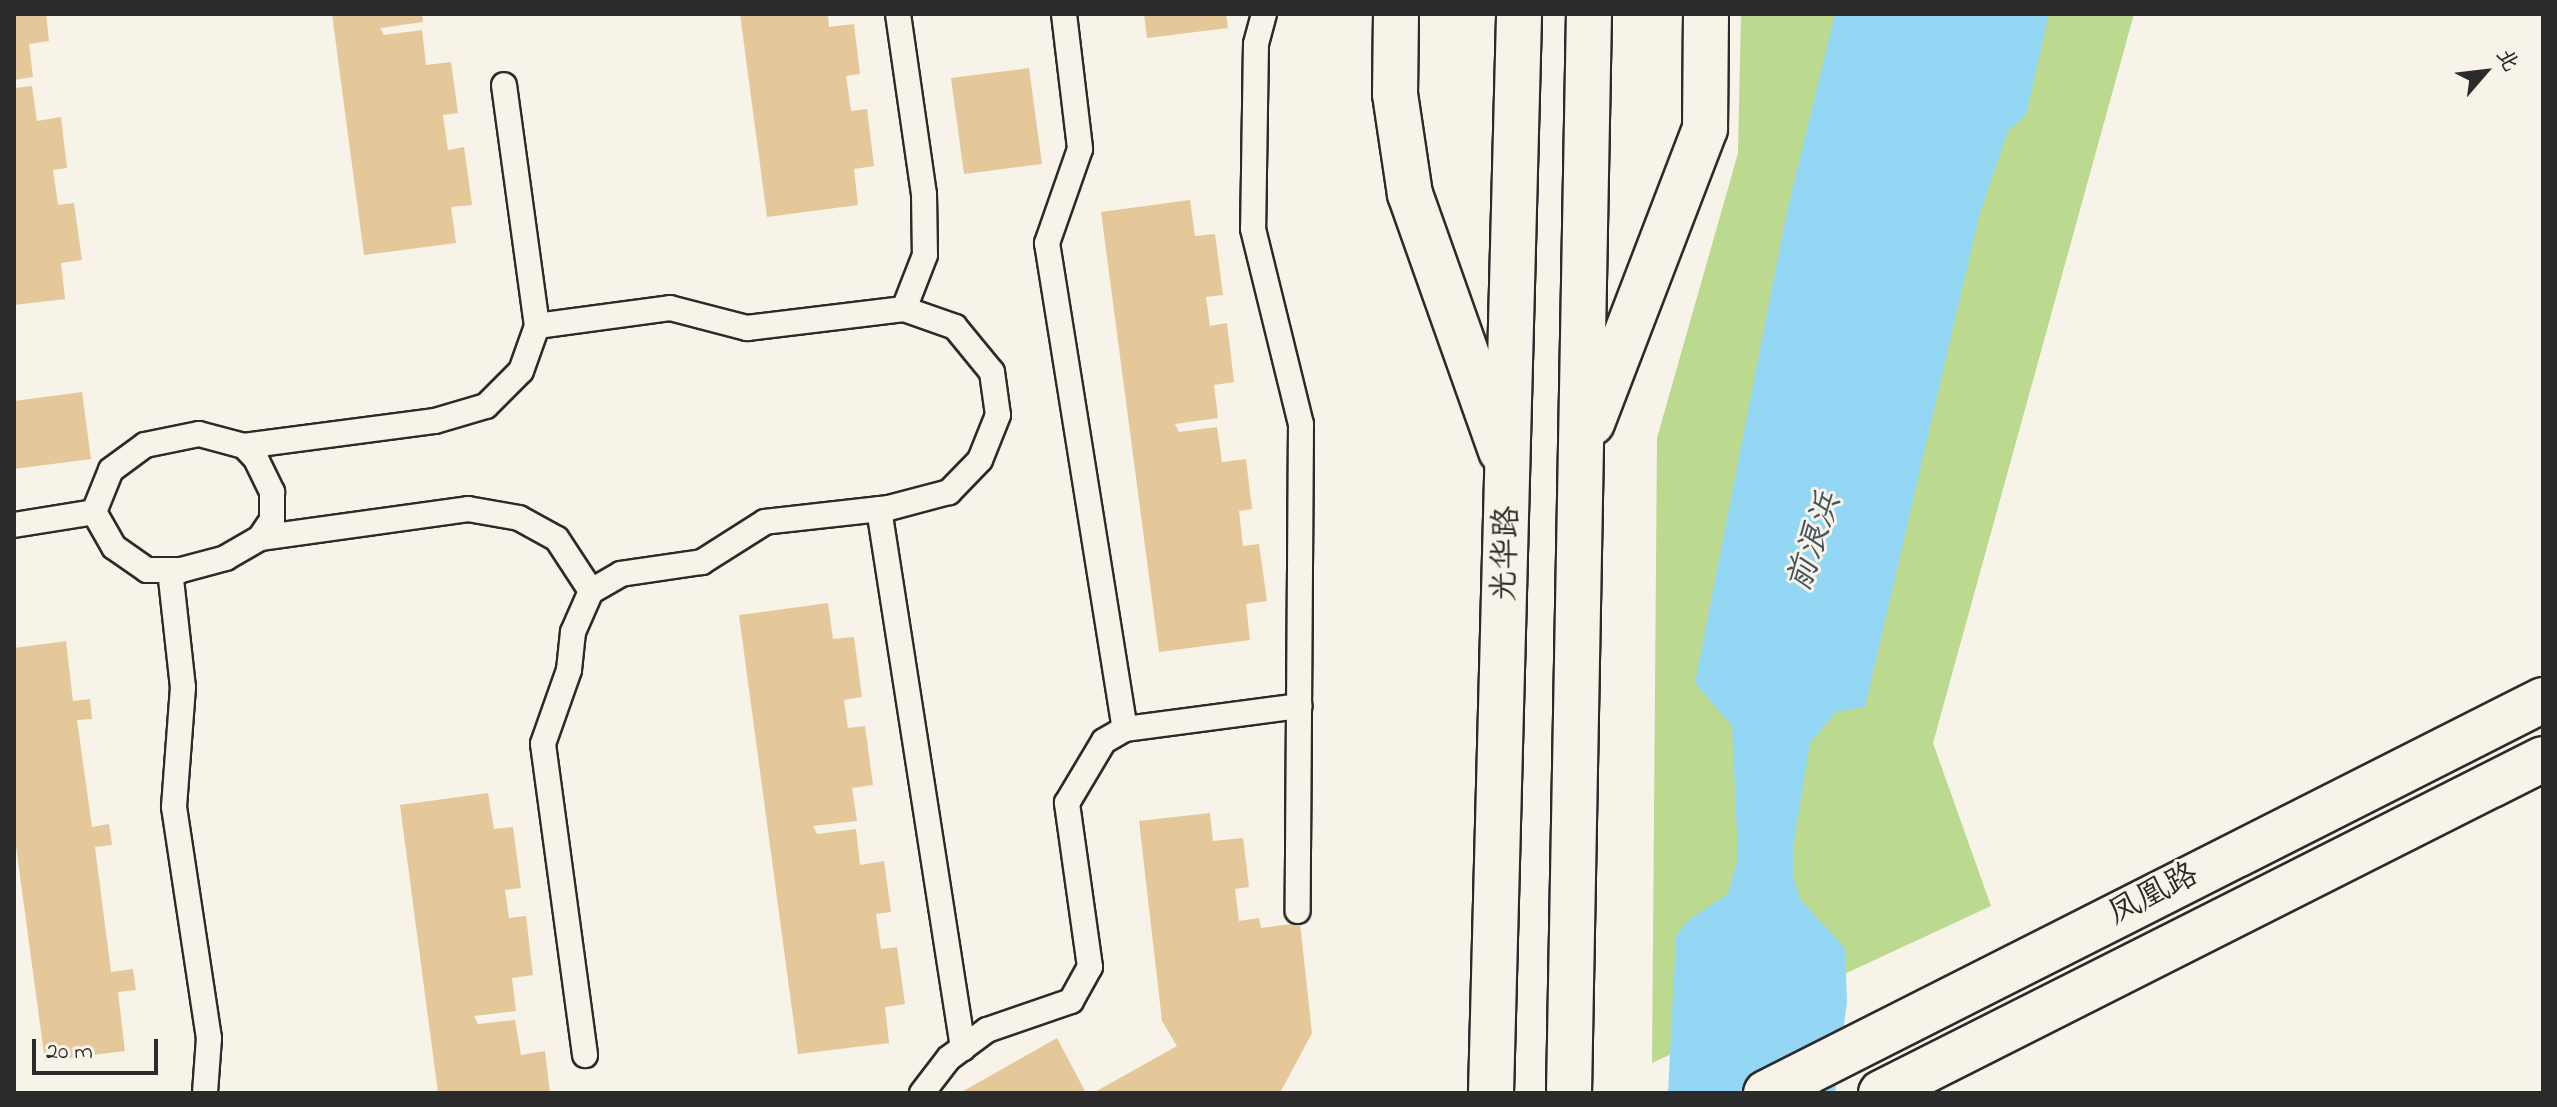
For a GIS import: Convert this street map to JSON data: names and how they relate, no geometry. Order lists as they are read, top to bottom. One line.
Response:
{"streets":{"main road":["光华路","凤凰路"]},"water":["前浪浜"],"scale_bar":"20 m","north":"top right"}
